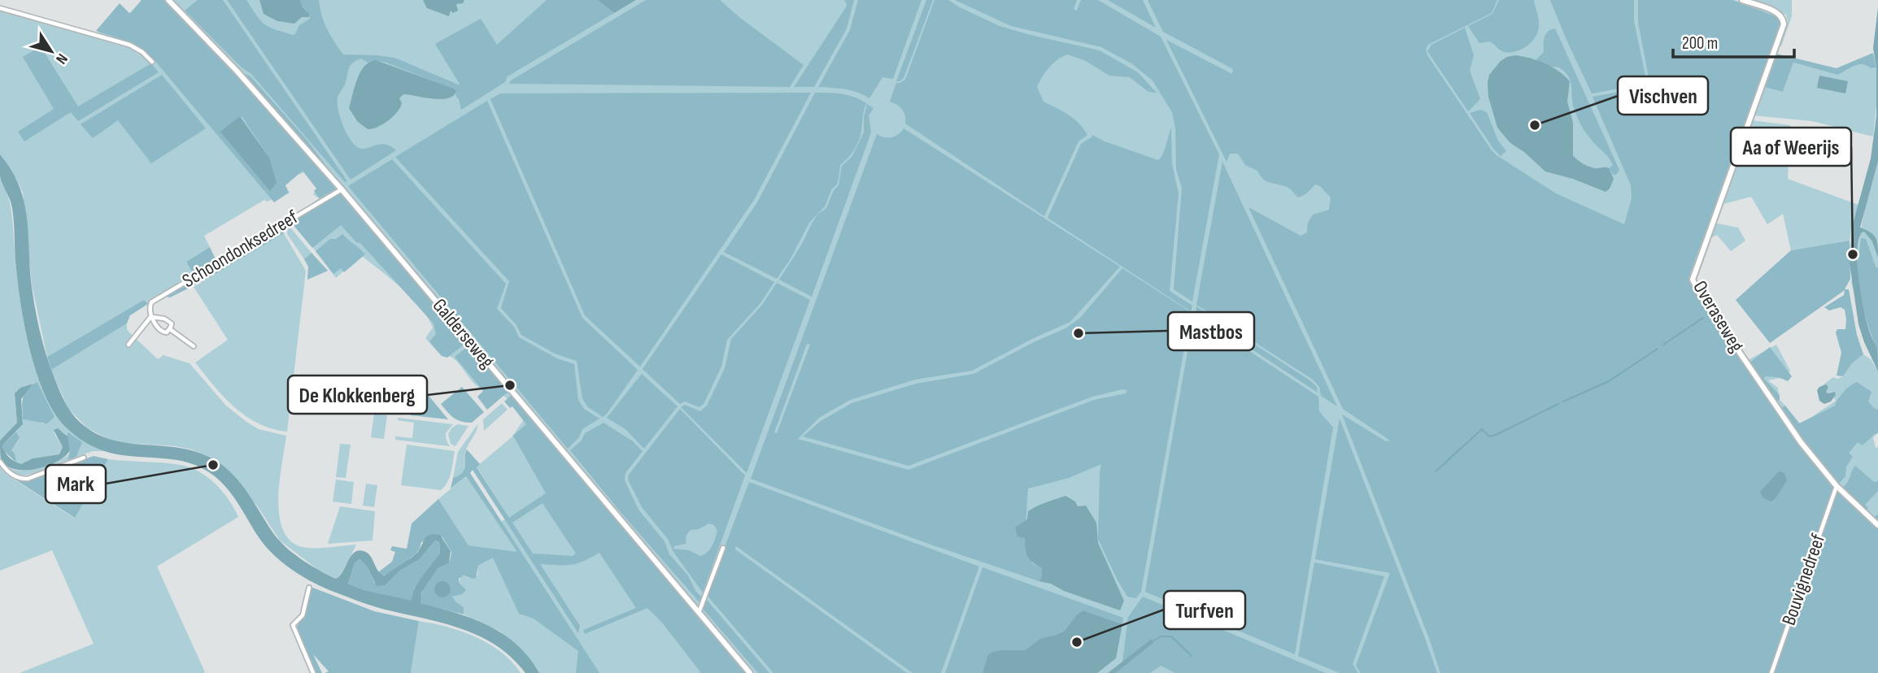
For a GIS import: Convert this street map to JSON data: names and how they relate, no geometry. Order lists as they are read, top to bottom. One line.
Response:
{"streets":{"street":["Schoondonksedreef","Overaseweg","Galderseweg","Bouvignedreef"]},"crossings":[["Schoondonksedreef","Galderseweg"],["Overaseweg","Bouvignedreef"]],"places":["Vischven","Aa of Weerijs","Mastbos","De Klokkenberg","Mark","Turfven"],"scale_bar":"200 m","north":"bottom right"}
